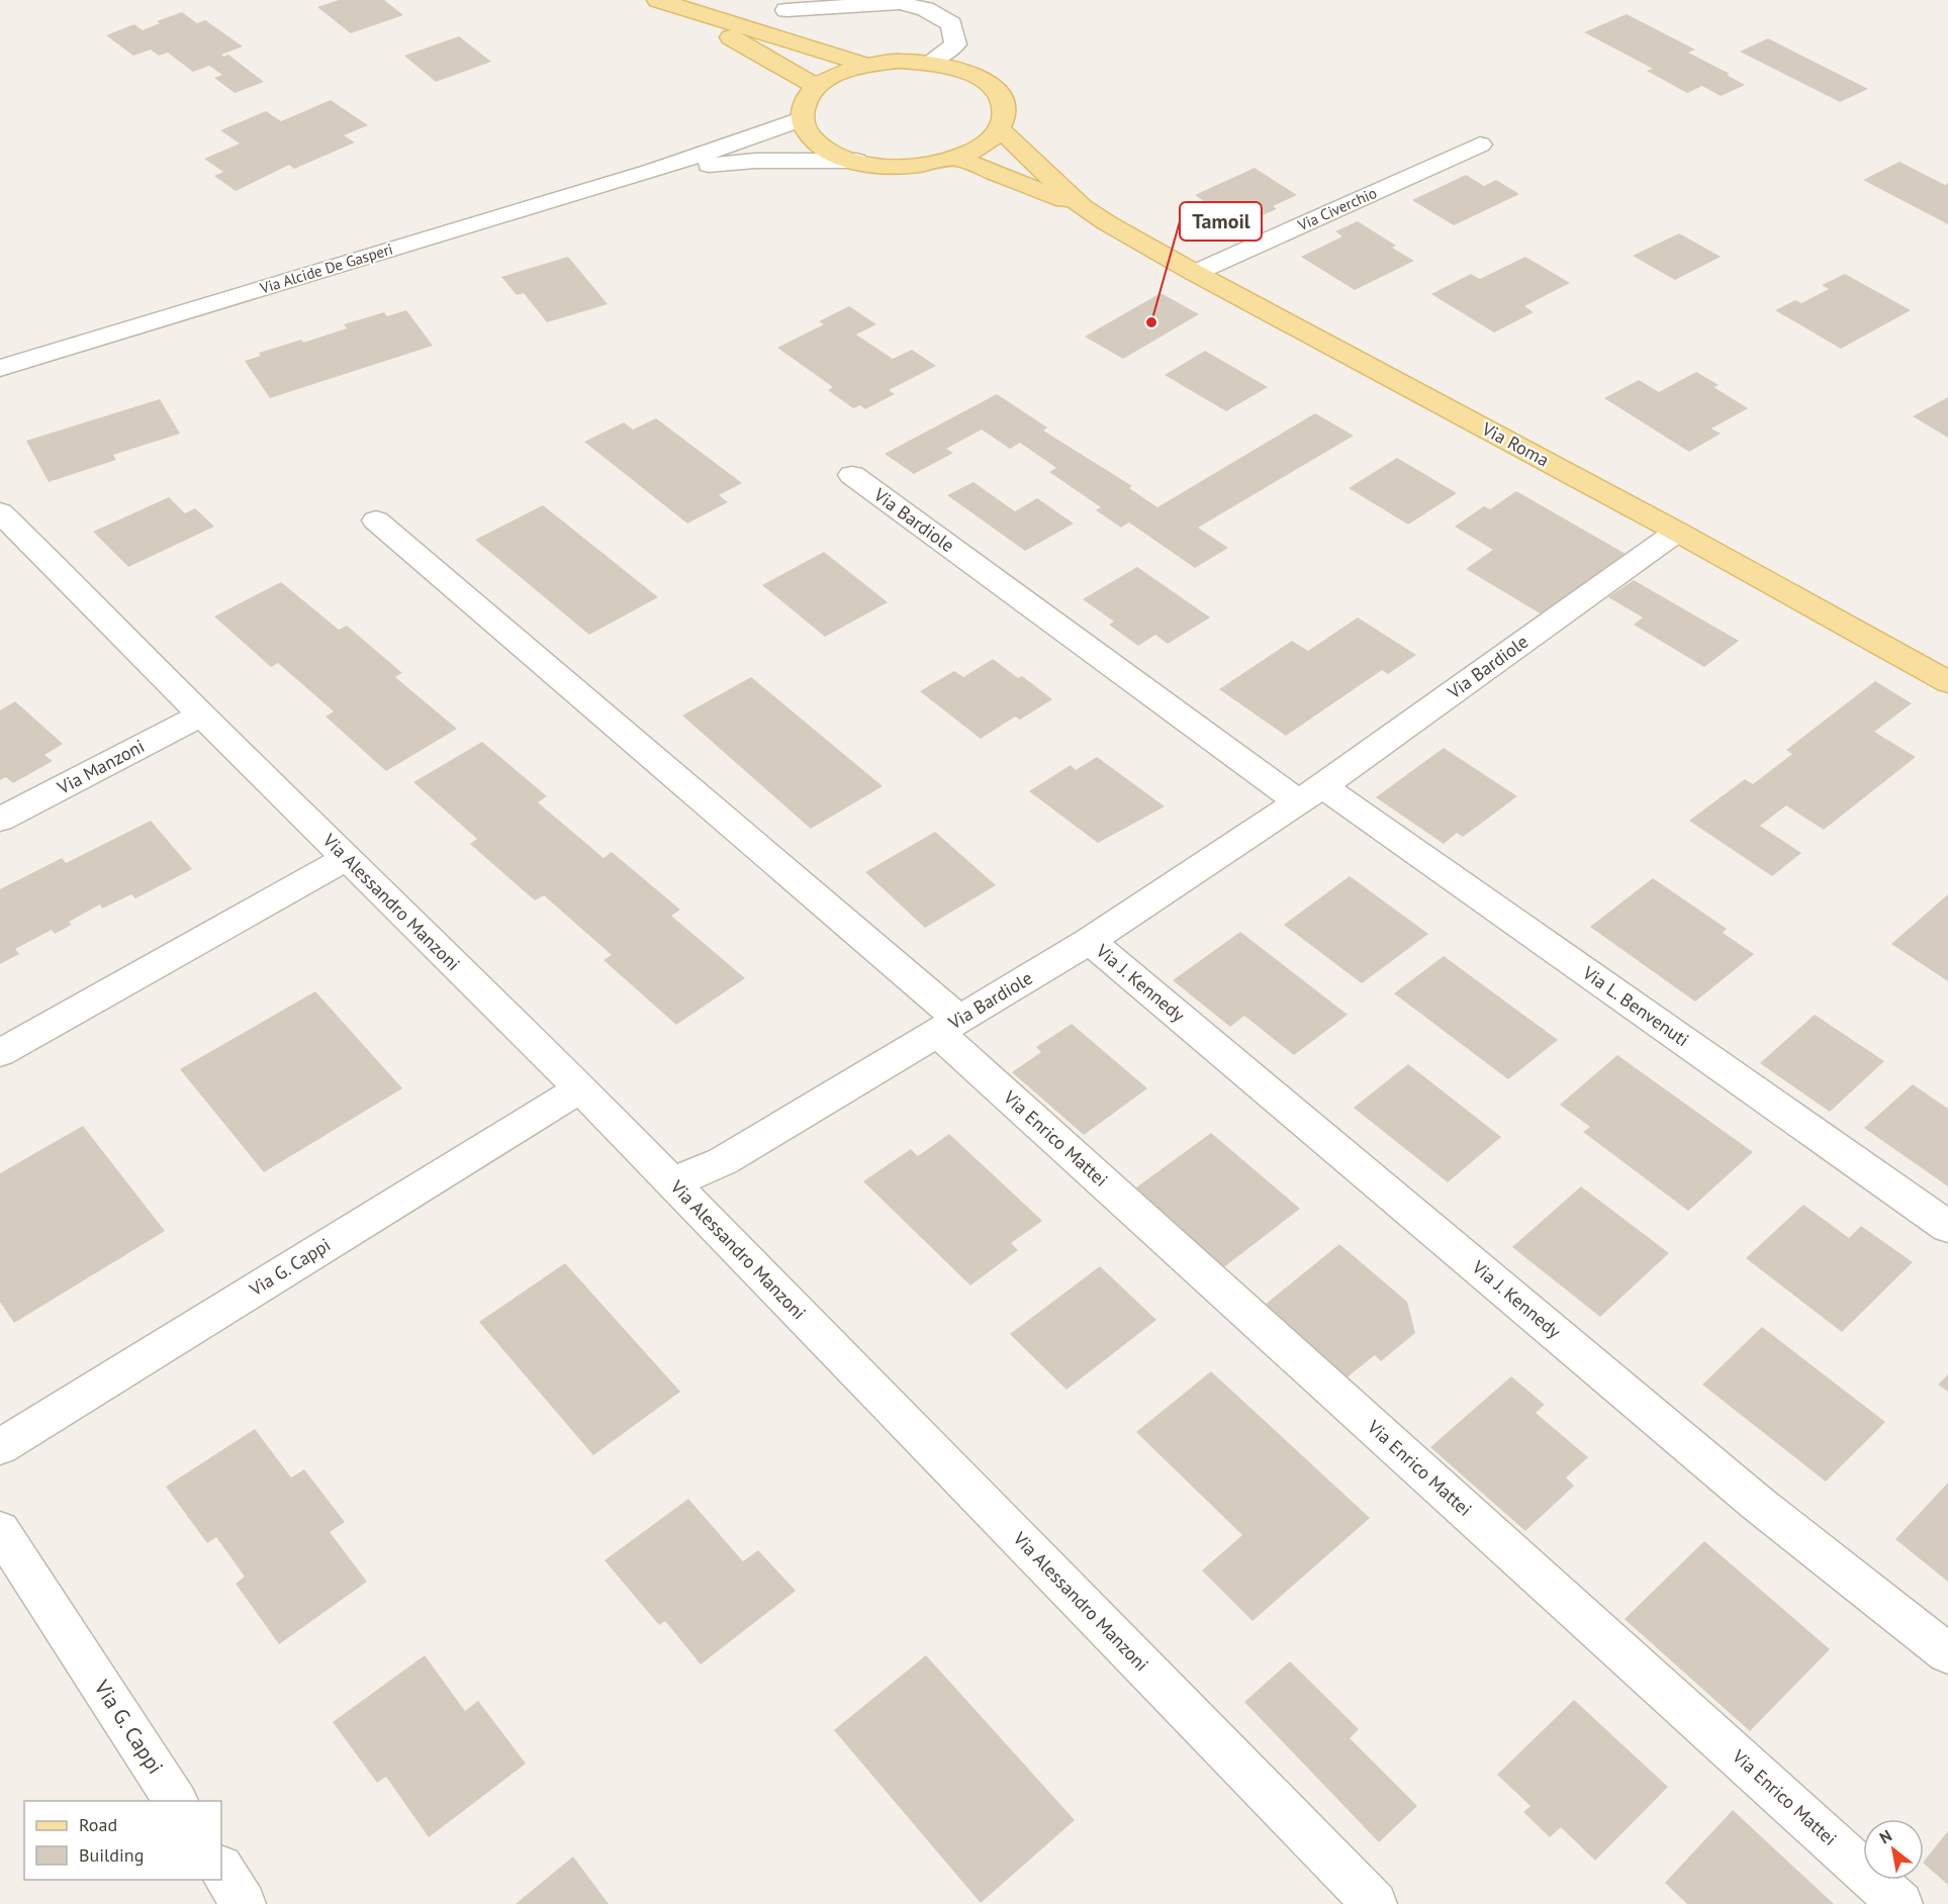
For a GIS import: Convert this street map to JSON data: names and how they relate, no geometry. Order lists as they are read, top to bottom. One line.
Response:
{"streets":{"main road":["Via Roma"],"street":["Via Civerchio","Via Alcide De Gasperi","Via Bardiole","Via Manzoni","Via Alessandro Manzoni","Via J. Kennedy","Via L. Benvenuti","Via Enrico Mattei","Via G. Cappi"]},"crossings":[["Via Civerchio","Via Roma"],["Via Roma","Via Bardiole"],["Via Bardiole","Via Alessandro Manzoni"],["Via Bardiole","Via J. Kennedy"],["Via Bardiole","Via L. Benvenuti"],["Via Bardiole","Via Enrico Mattei"],["Via Manzoni","Via Alessandro Manzoni"],["Via Alessandro Manzoni","Via G. Cappi"]],"places":["Tamoil"],"legend":["Road","Building"],"north":"top left"}
